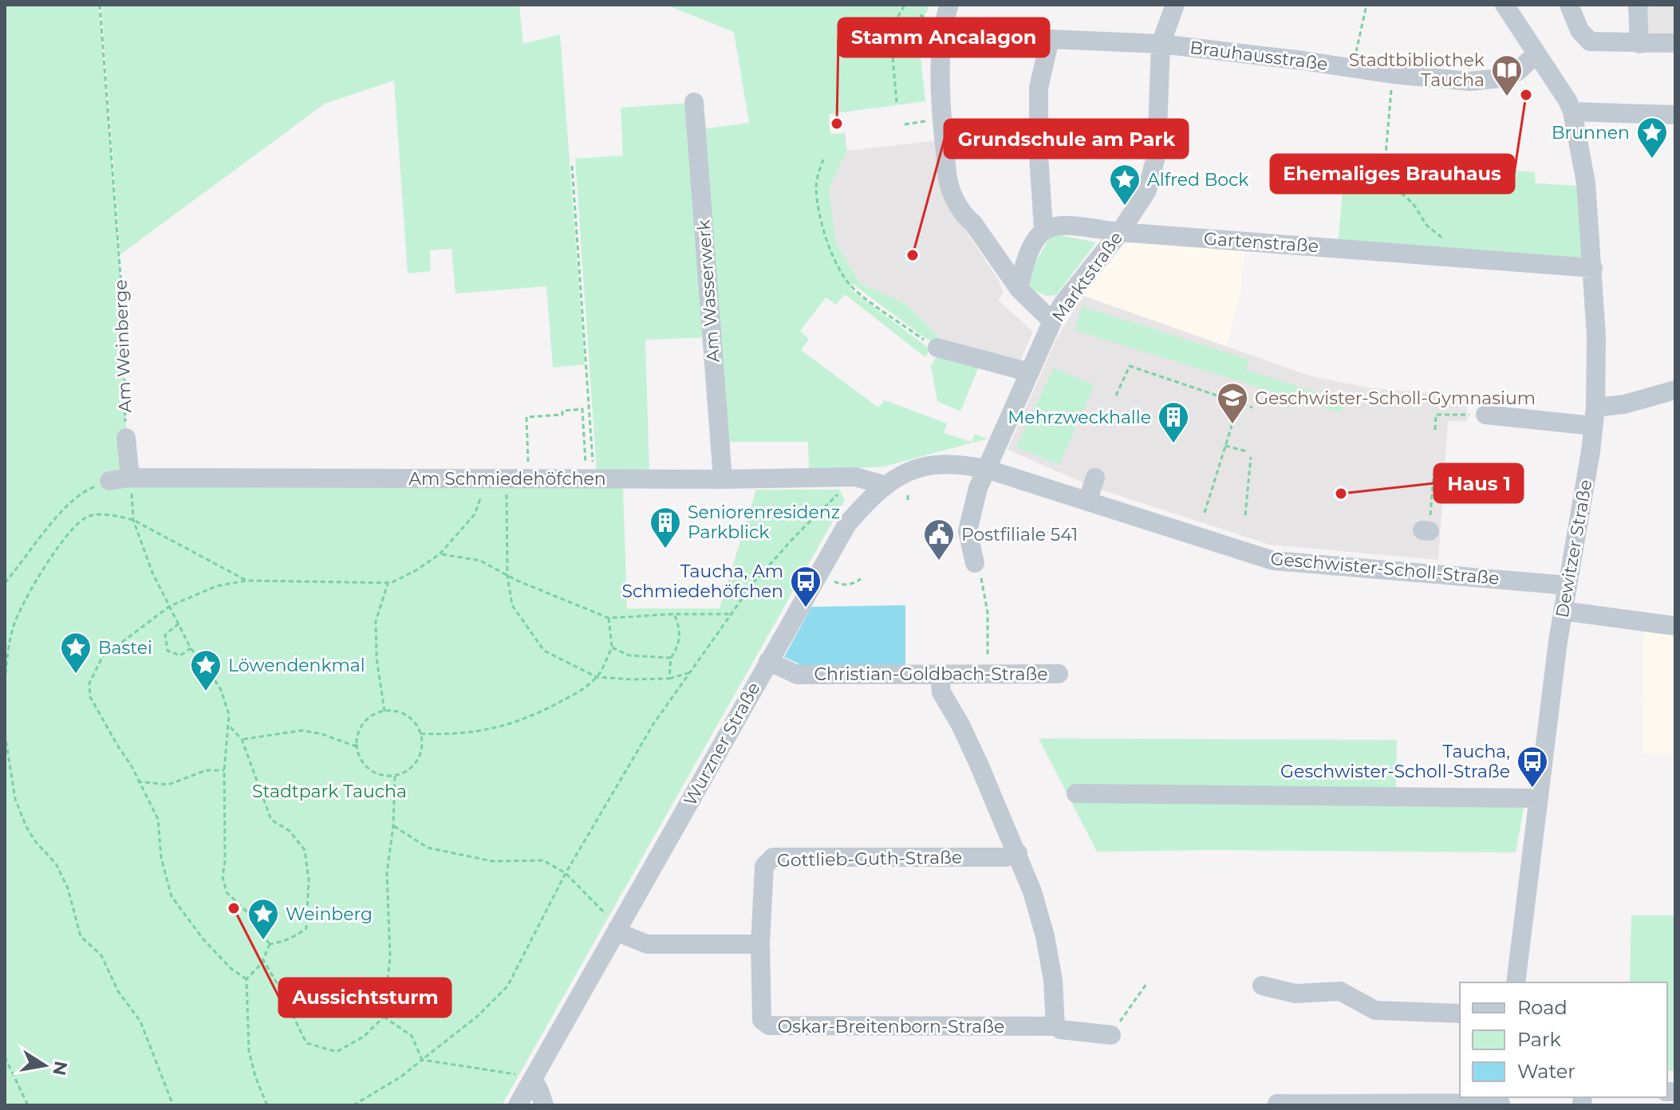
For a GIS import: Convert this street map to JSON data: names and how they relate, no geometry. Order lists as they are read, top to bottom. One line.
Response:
{"streets":{"street":["Brauhausstraße","Gartenstraße","Marktstraße","Am Wasserwerk","Am Weinberge","Am Schmiedehöfchen","Dewitzer Straße","Geschwister-Scholl-Straße","Christian-Goldbach-Straße","Wurzner Straße","Gottlieb-Guth-Straße","Oskar-Breitenborn-Straße"]},"crossings":[["Brauhausstraße","Gartenstraße"],["Brauhausstraße","Marktstraße"],["Brauhausstraße","Dewitzer Straße"],["Gartenstraße","Marktstraße"],["Gartenstraße","Dewitzer Straße"],["Marktstraße","Geschwister-Scholl-Straße"],["Marktstraße","Wurzner Straße"],["Am Wasserwerk","Am Schmiedehöfchen"],["Am Weinberge","Am Schmiedehöfchen"],["Am Schmiedehöfchen","Wurzner Straße"],["Dewitzer Straße","Geschwister-Scholl-Straße"],["Geschwister-Scholl-Straße","Wurzner Straße"],["Christian-Goldbach-Straße","Wurzner Straße"],["Gottlieb-Guth-Straße","Oskar-Breitenborn-Straße"]],"parks":["Stadtpark Taucha"],"places":{"other":["Ehemaliges Brauhaus","Stamm Ancalagon","Grundschule am Park","Haus 1","Aussichtsturm"],"library":["Stadtbibliothek Taucha"],"place":["Brunnen","Alfred Bock","Bastei","Löwendenkmal","Weinberg"],"school or university":["Geschwister-Scholl-Gymnasium"],"building":["Mehrzweckhalle","Seniorenresidenz Parkblick"],"public building":["Postfiliale 541"],"bus stop":["Taucha, Am Schmiedehöfchen","Taucha, Geschwister-Scholl-Straße"]},"legend":["Road","Park","Water"],"north":"right"}
